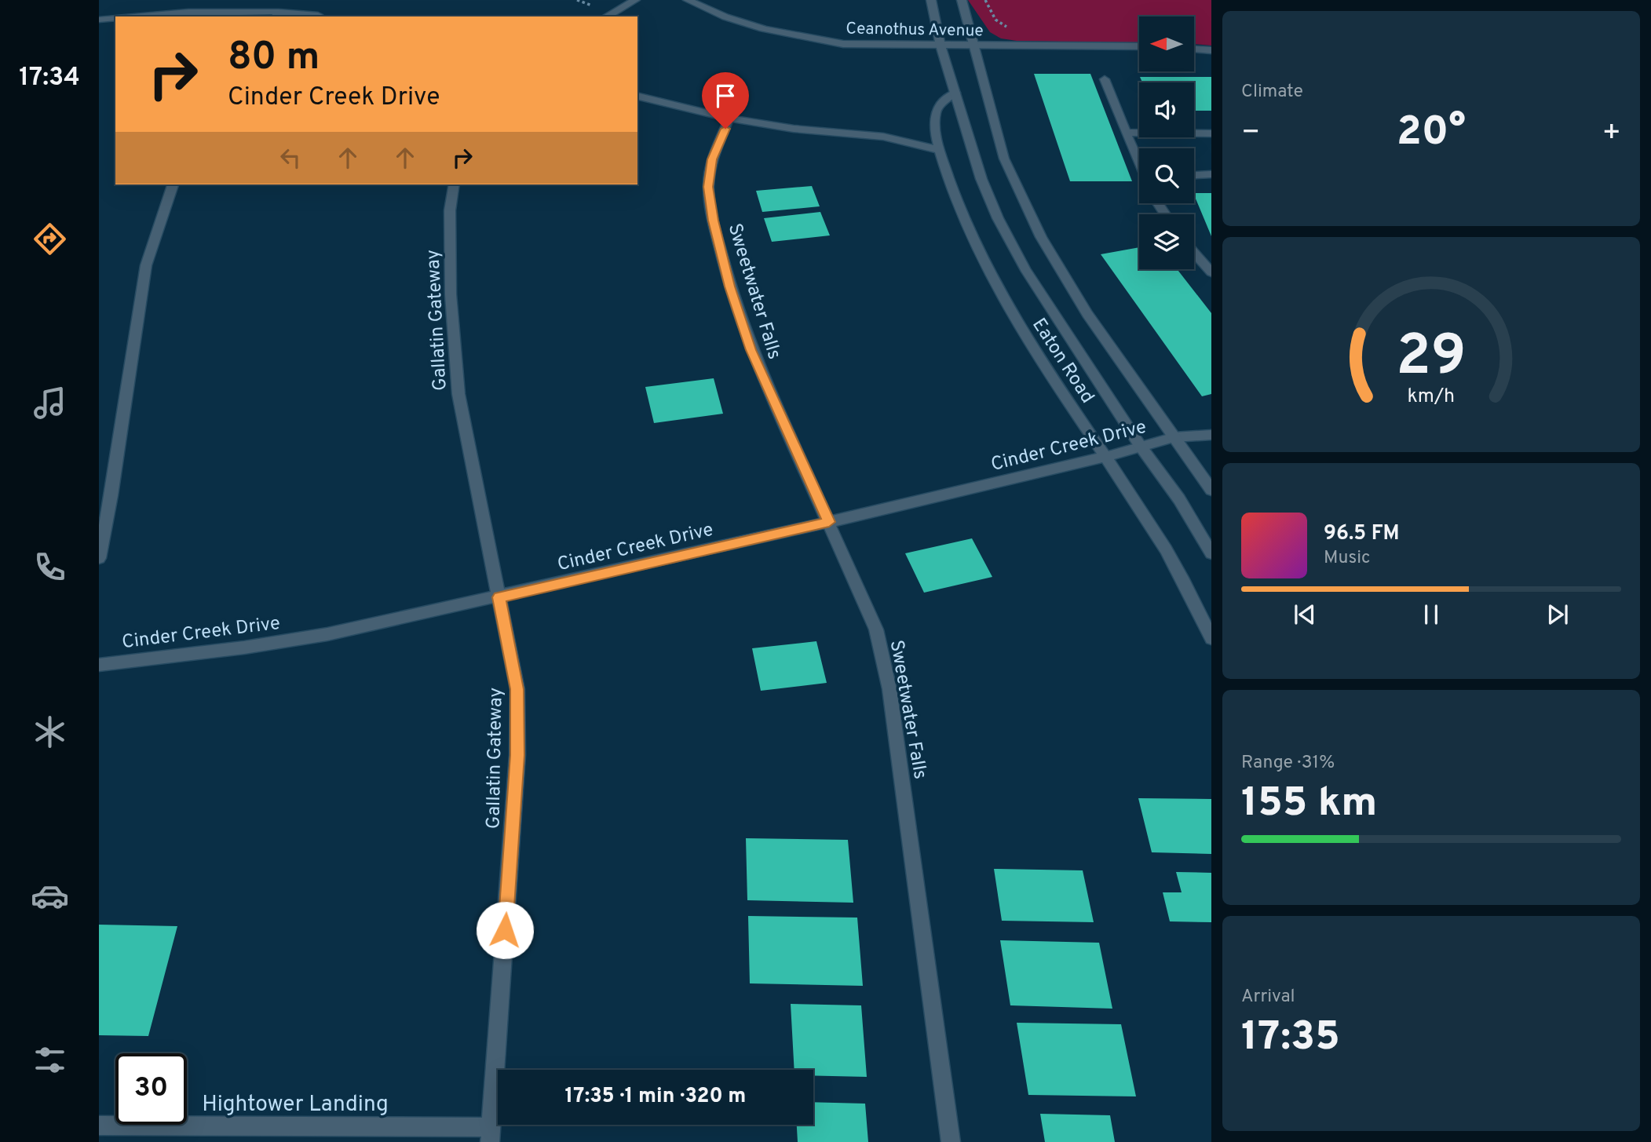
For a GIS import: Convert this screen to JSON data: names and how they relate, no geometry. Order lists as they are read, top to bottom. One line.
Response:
{"streets":{"street":["Ceanothus Avenue","Sweetwater Falls","Gallatin Gateway","Eaton Road","Cinder Creek Drive","Hightower Landing"]},"crossings":[["Ceanothus Avenue","Eaton Road"],["Sweetwater Falls","Cinder Creek Drive"],["Gallatin Gateway","Cinder Creek Drive"],["Gallatin Gateway","Hightower Landing"],["Eaton Road","Cinder Creek Drive"]],"north":"left","page":{"tabs":"17:34","tile":["Climate",["Range · 31%","155 km"],["Arrival","17:35"]],"turn":["80 m","Cinder Creek Drive"],"heat":["−","20°","+"],"song":["96.5 FM","Music"],"limit":"30","trip":"17:35 · 1 min · 320 m","gauge":["29","km/h"]}}
